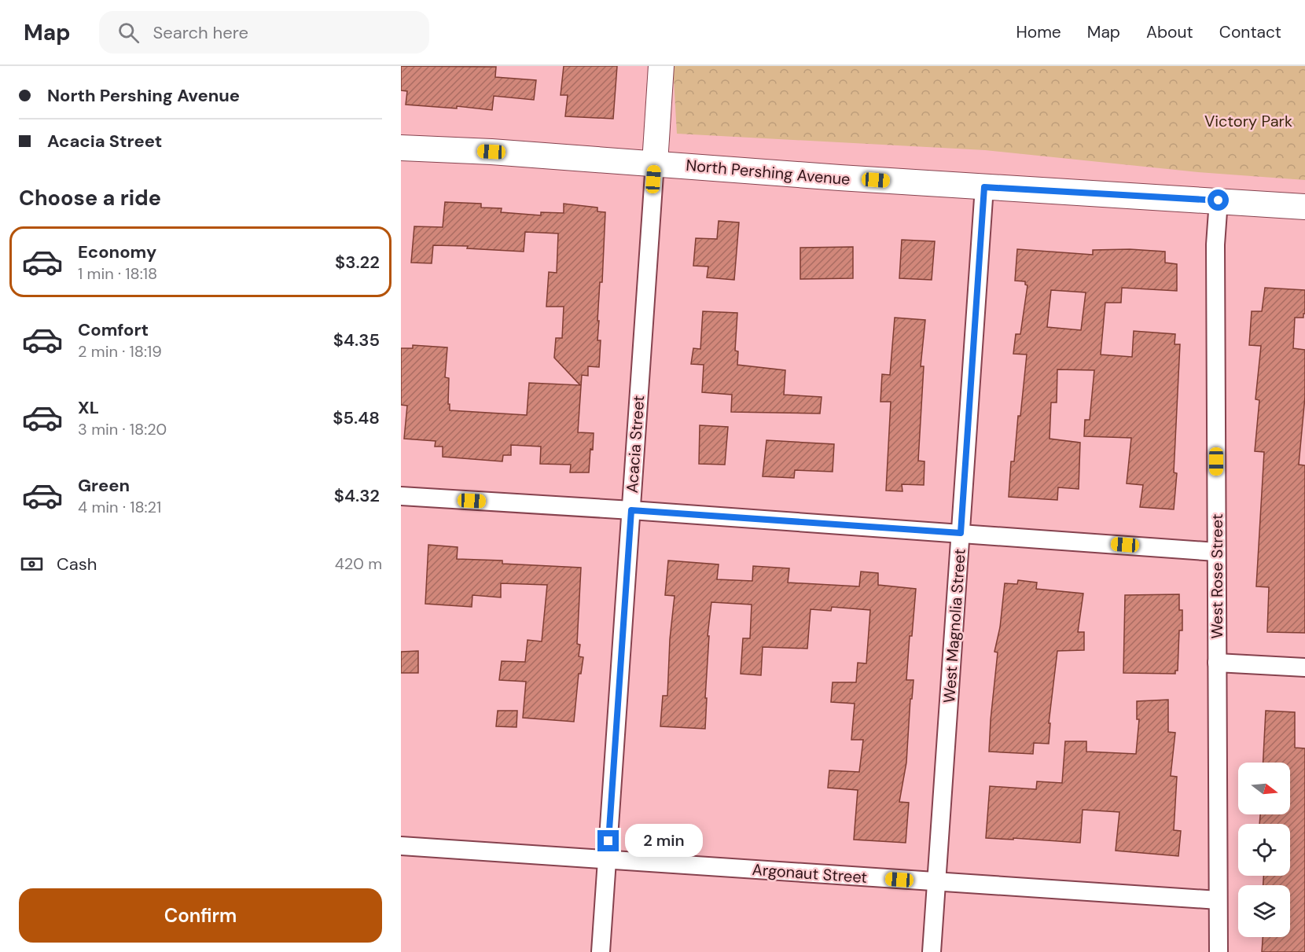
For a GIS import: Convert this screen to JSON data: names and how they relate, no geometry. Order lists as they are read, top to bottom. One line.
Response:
{"streets":{"main road":["North Pershing Avenue"],"street":["Acacia Street","West Rose Street","West Magnolia Street","Argonaut Street"]},"crossings":[["North Pershing Avenue","Acacia Street"],["North Pershing Avenue","West Rose Street"],["North Pershing Avenue","West Magnolia Street"],["Acacia Street","Argonaut Street"],["West Rose Street","Argonaut Street"],["West Magnolia Street","Argonaut Street"]],"parks":["Victory Park"],"north":"right","page":{"header":"Map","search":"Search here","nav":["Home","Map","About","Contact"],"banner":["North Pershing Avenue","Acacia Street"],"heading":"Choose a ride","list":[{"name":"Economy","note":"1 min · 18:18","value":"$3.22"},{"name":"Comfort","note":"2 min · 18:19","value":"$4.35"},{"name":"XL","note":"3 min · 18:20","value":"$5.48"},{"name":"Green","note":"4 min · 18:21","value":"$4.32"}],"pay":["Cash","420 m"],"bubble":"2 min","buttons":"Confirm"}}
